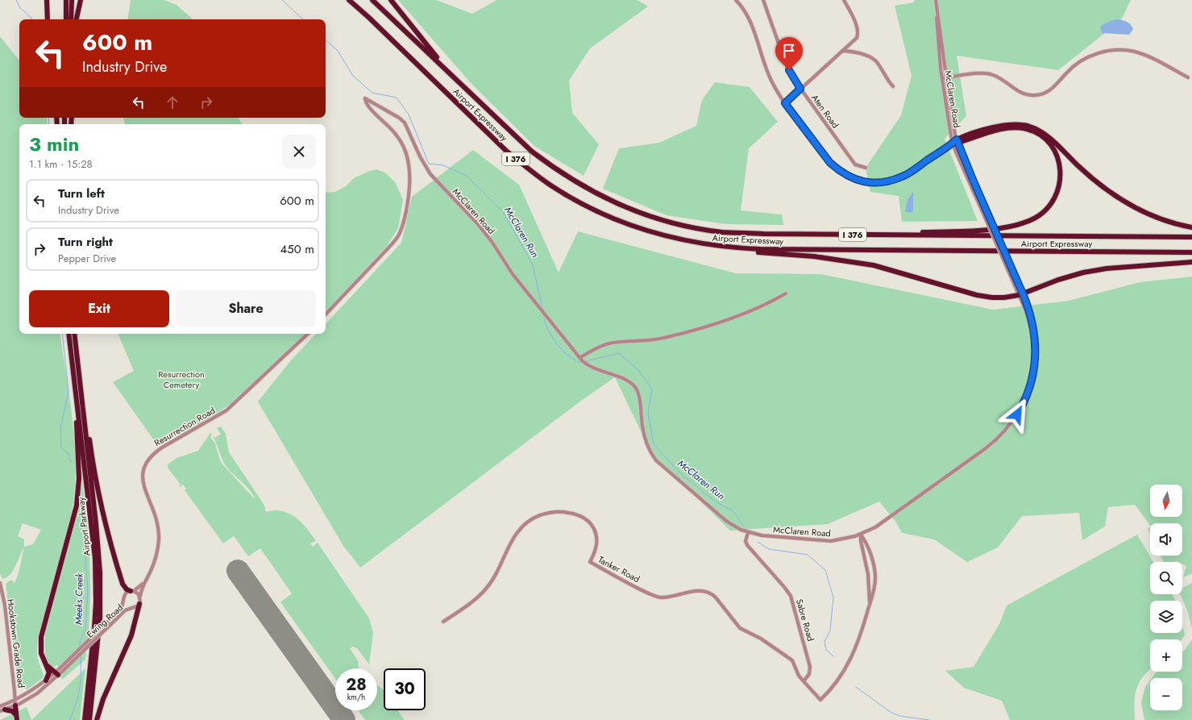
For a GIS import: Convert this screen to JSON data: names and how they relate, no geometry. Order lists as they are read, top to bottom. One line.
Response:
{"streets":{"highway":["Airport Expressway","I 376","Airport Parkway"],"street":["McClaren Road","Aten Road","Resurrection Road","Tanker Road","Sabre Road","Ewing Road","Hookstown Grade Road"]},"crossings":[["McClaren Road","Sabre Road"],["Resurrection Road","Ewing Road"],["Tanker Road","Sabre Road"],["Ewing Road","Hookstown Grade Road"]],"water":["McClaren Run","Meeks Creek"],"parks":["Resurrection Cemetery"],"north":"bottom","page":{"turn":["600 m","Industry Drive"],"heading":["3 min","1.1 km · 15:28"],"list":[{"name":"Turn left","note":"Industry Drive","value":"600 m"},{"name":"Turn right","note":"Pepper Drive","value":"450 m"}],"buttons":["Exit","Share"],"map_buttons":["+","−"],"speed":"28 km/h","limit":"30"}}
